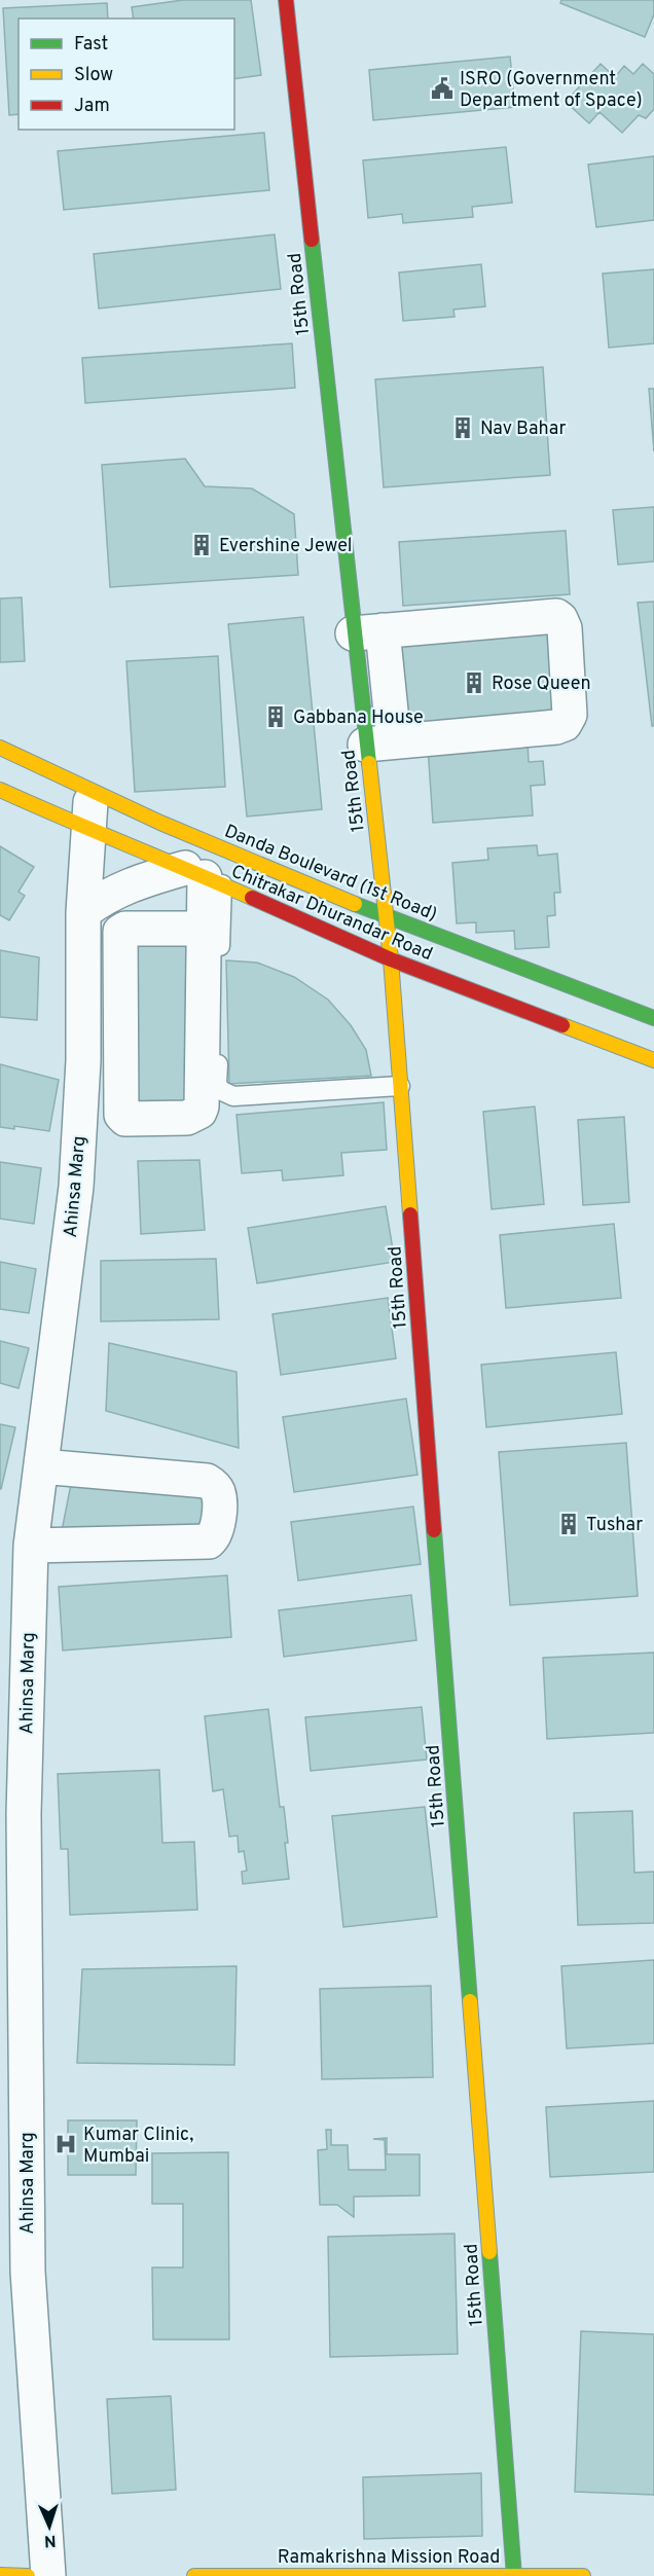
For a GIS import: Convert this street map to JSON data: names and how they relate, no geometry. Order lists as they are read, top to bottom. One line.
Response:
{"streets":{"street":["15th Road","Danda Boulevard (1st Road)","Chitrakar Dhurandar Road","Ahinsa Marg","Ramakrishna Mission Road"]},"crossings":[["15th Road","Danda Boulevard (1st Road)"],["15th Road","Chitrakar Dhurandar Road"],["15th Road","Ramakrishna Mission Road"],["Danda Boulevard (1st Road)","Ahinsa Marg"],["Chitrakar Dhurandar Road","Ahinsa Marg"]],"places":{"public building":["ISRO (Government Department of Space)"],"building":["Nav Bahar","Evershine Jewel","Rose Queen","Gabbana House","Tushar"],"hospital":["Kumar Clinic, Mumbai"]},"legend":["Fast","Slow","Jam"],"north":"bottom"}
